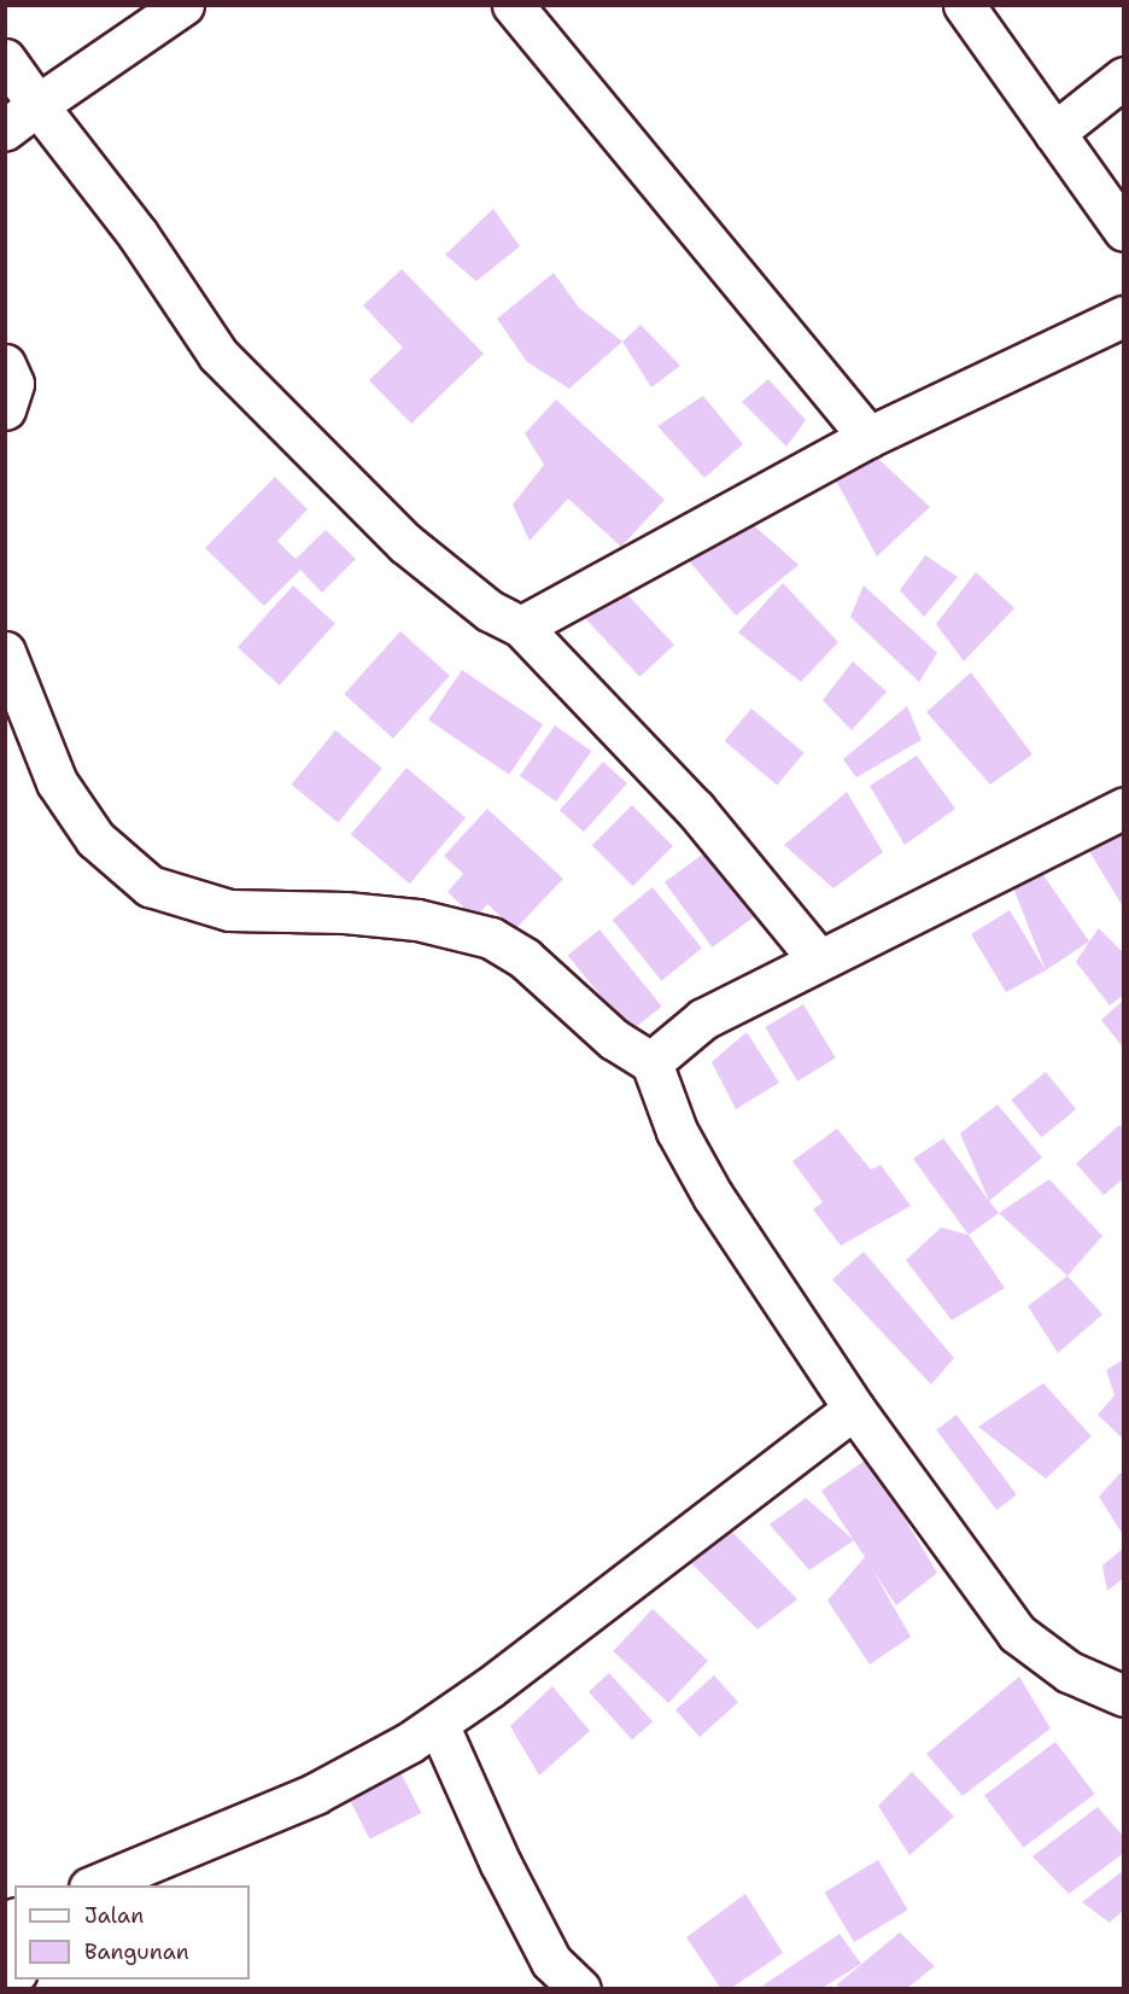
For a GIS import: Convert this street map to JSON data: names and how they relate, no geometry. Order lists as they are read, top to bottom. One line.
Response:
{"legend":["Jalan","Bangunan"]}
